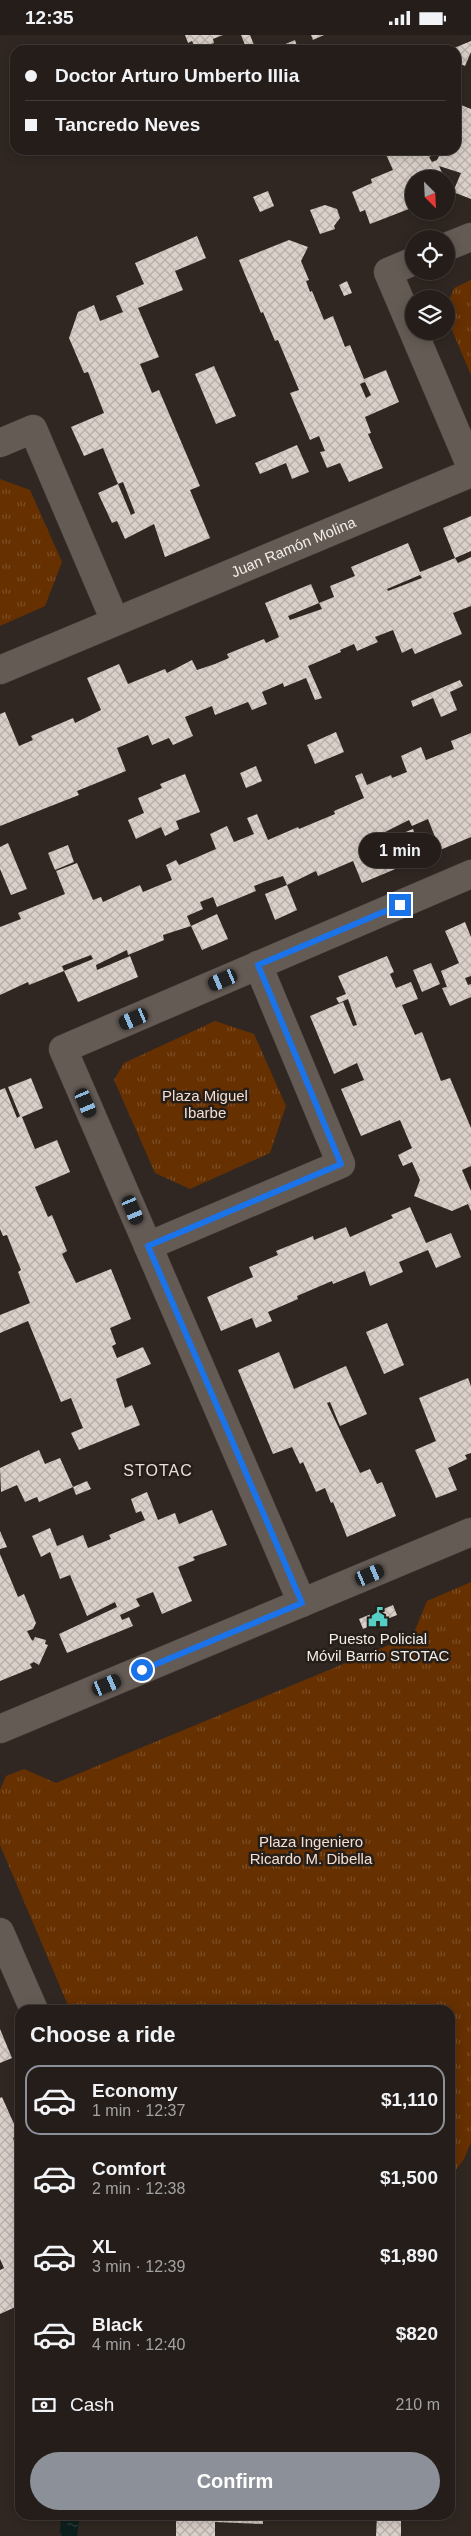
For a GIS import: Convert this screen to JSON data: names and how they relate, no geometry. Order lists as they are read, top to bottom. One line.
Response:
{"streets":{"street":["Juan Ramón Molina"]},"districts":["STOTAC"],"parks":["Plaza Miguel Ibarbe","Plaza Ingeniero Ricardo M. Dibella"],"places":{"public building":["Puesto Policial Móvil Barrio STOTAC"]},"north":"bottom right","page":{"status":"12:35","banner":["Doctor Arturo Umberto Illia","Tancredo Neves"],"bubble":"1 min","heading":"Choose a ride","list":[{"name":"Economy","note":"1 min · 12:37","value":"$1,110"},{"name":"Comfort","note":"2 min · 12:38","value":"$1,500"},{"name":"XL","note":"3 min · 12:39","value":"$1,890"},{"name":"Black","note":"4 min · 12:40","value":"$820"}],"pay":["Cash","210 m"],"buttons":"Confirm"}}
